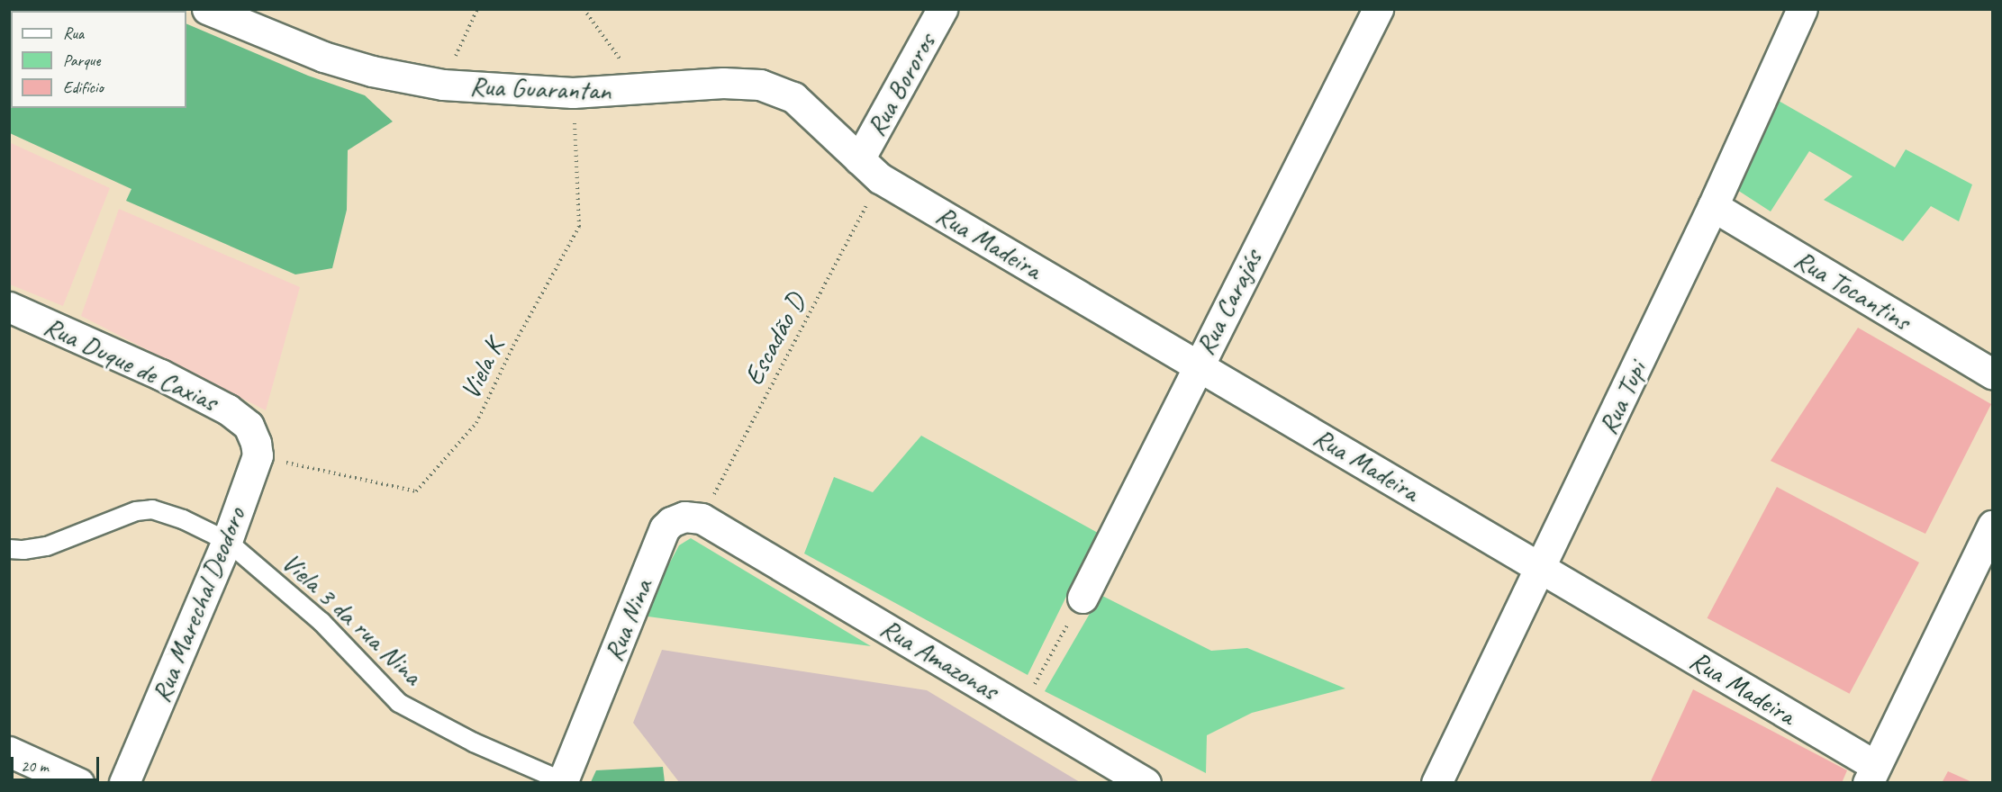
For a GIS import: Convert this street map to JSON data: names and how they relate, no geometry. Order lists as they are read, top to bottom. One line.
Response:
{"streets":{"street":["Rua Bororos","Rua Guarantan","Rua Madeira","Rua Tocantins","Rua Carajás","Rua Duque de Caxias","Rua Tupi","Rua Marechal Deodoro","Rua Nina","Rua Amazonas"],"lane":["Viela 3 da rua Nina"],"path":["Escadão D","Viela K"]},"crossings":[["Rua Bororos","Rua Guarantan"],["Rua Bororos","Rua Madeira"],["Rua Bororos","Escadão D"],["Rua Guarantan","Rua Madeira"],["Rua Guarantan","Escadão D"],["Rua Guarantan","Viela K"],["Rua Madeira","Rua Carajás"],["Rua Madeira","Escadão D"],["Rua Madeira","Rua Tupi"],["Rua Tocantins","Rua Tupi"],["Escadão D","Rua Nina"],["Escadão D","Rua Amazonas"],["Rua Duque de Caxias","Viela K"],["Rua Duque de Caxias","Rua Marechal Deodoro"],["Viela K","Rua Marechal Deodoro"],["Rua Marechal Deodoro","Viela 3 da rua Nina"],["Viela 3 da rua Nina","Rua Nina"],["Rua Nina","Rua Amazonas"]],"legend":["Rua","Parque","Edifício"],"scale_bar":"20 m"}
